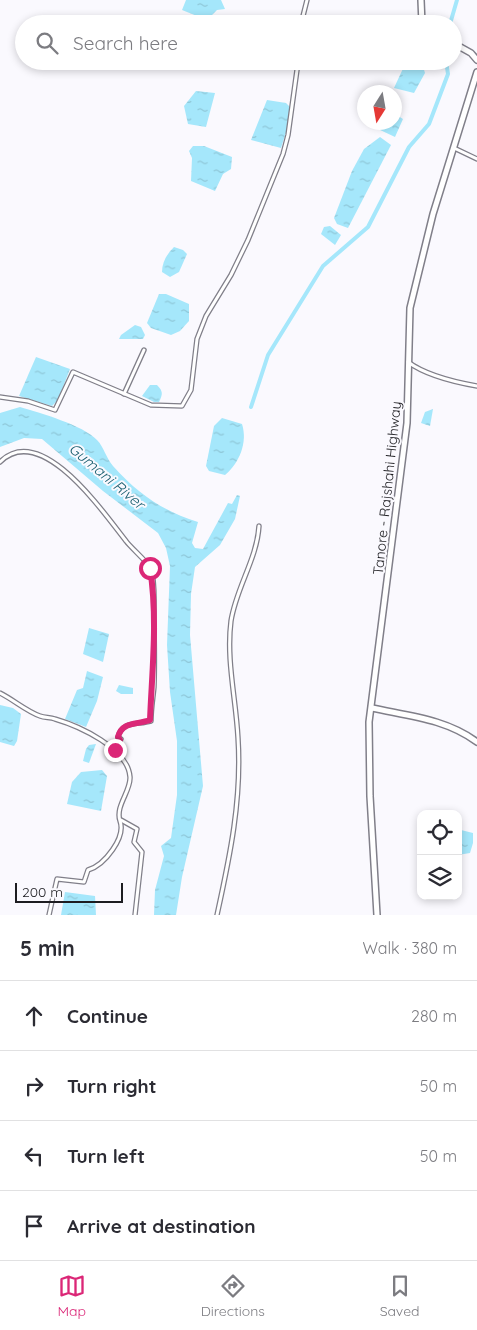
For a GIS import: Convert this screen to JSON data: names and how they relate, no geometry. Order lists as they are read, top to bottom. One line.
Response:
{"streets":{"main road":["Tanore - Rajshahi Highway"]},"water":["Gumani River"],"scale_bar":"200 m","north":"bottom","page":{"search":"Search here","scale":"200 m","heading":["5 min","Walk · 380 m"],"list":[["Continue","280 m"],["Turn right","50 m"],["Turn left","50 m"],"Arrive at destination"],"nav":["Map","Directions","Saved"]}}
